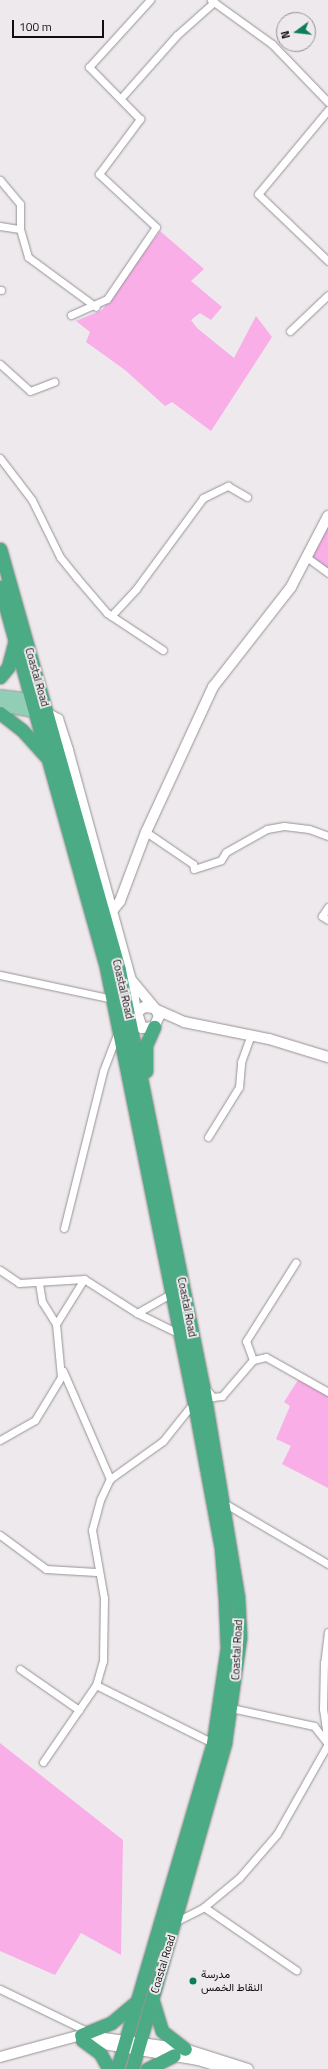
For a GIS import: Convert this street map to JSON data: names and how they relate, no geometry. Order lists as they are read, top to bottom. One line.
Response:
{"streets":{"highway":["Coastal Road"]},"places":["مدرسة النقاط الخمس"],"scale_bar":"100 m","north":"left"}
